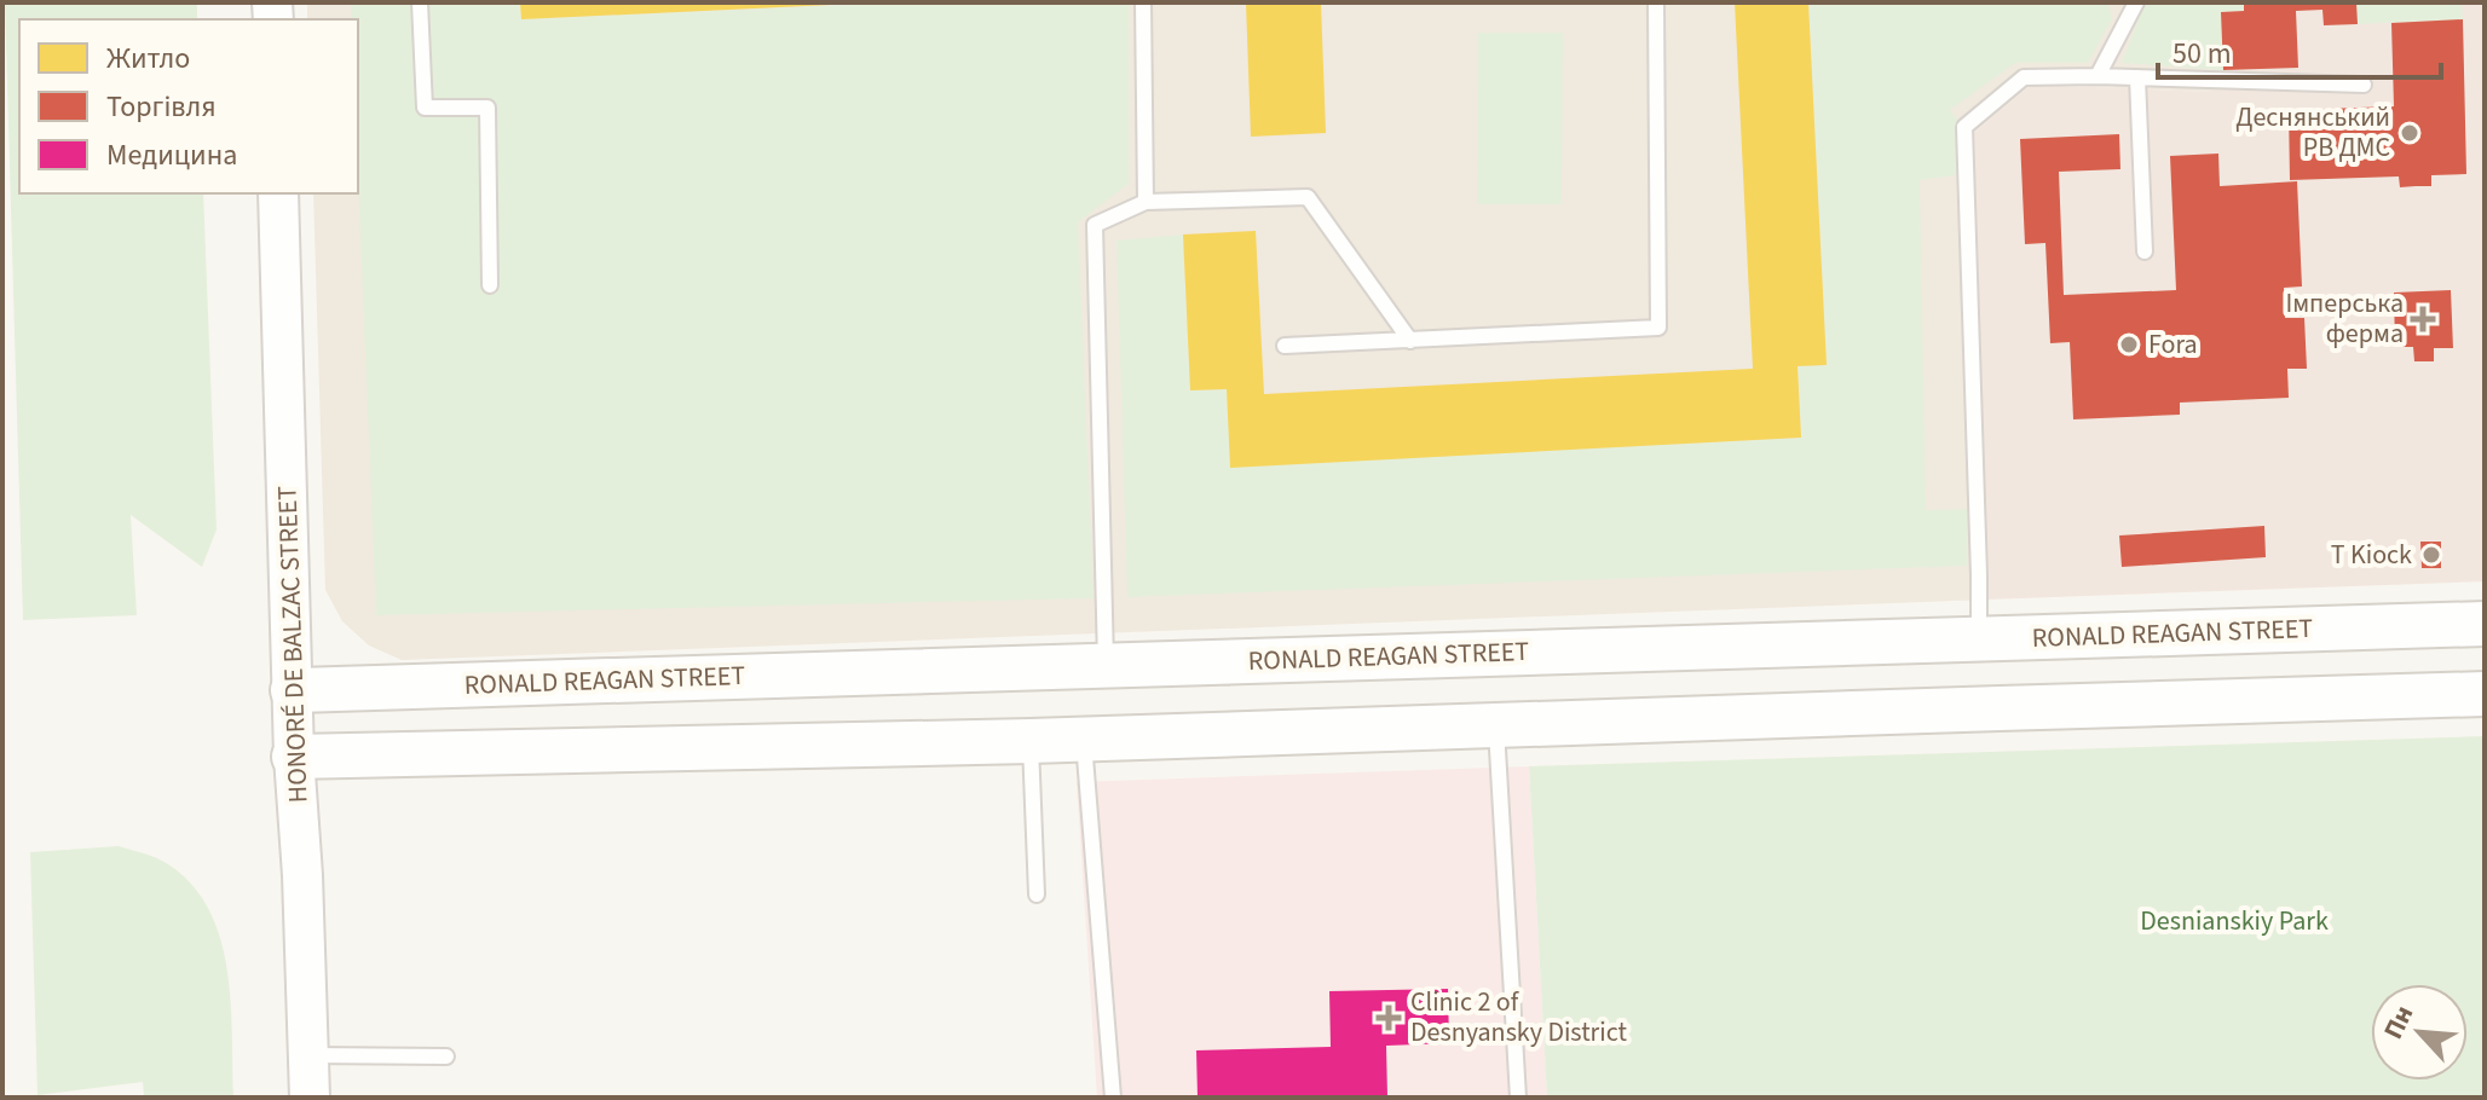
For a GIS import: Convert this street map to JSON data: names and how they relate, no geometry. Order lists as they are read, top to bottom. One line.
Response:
{"streets":{"main road":["RONALD REAGAN STREET"],"street":["HONORÉ DE BALZAC STREET"]},"crossings":[["RONALD REAGAN STREET","HONORÉ DE BALZAC STREET"]],"parks":["Desnianskiy Park"],"places":{"other":["Деснянський РВ ДМС","Fora","T Kiock"],"health":["Імперська ферма","Clinic 2 of Desnyansky District"]},"legend":["Житло","Торгівля","Медицина"],"scale_bar":"50 m","north":"top left"}
